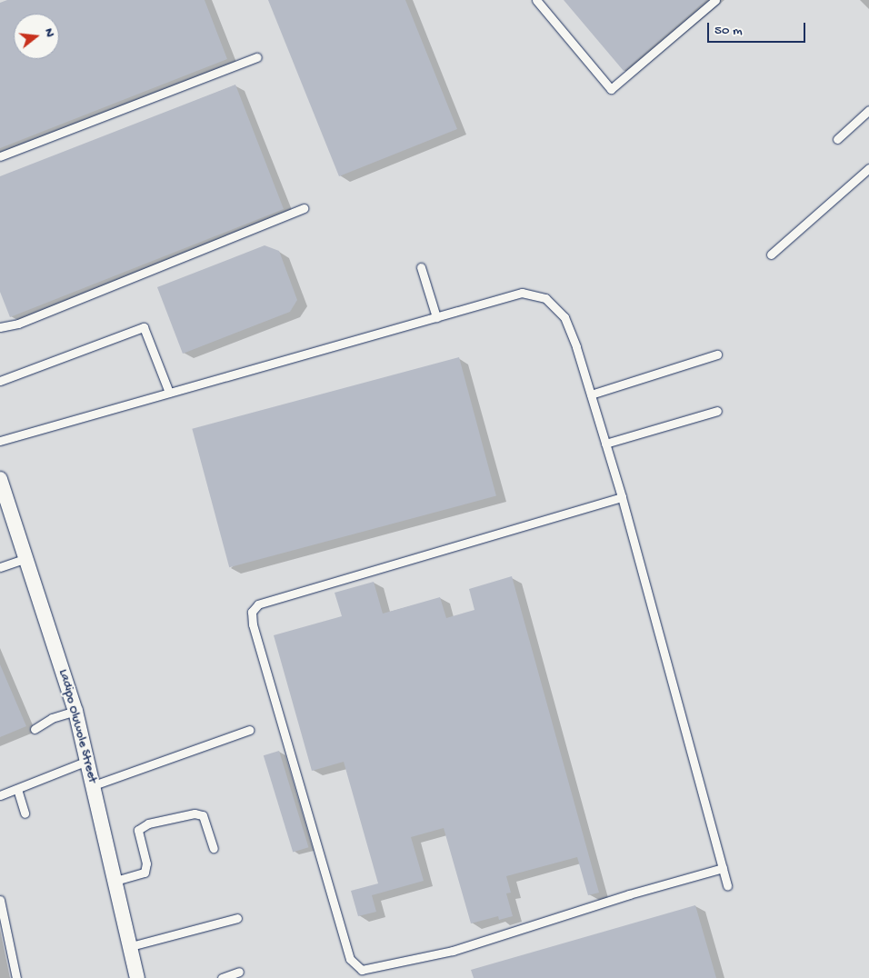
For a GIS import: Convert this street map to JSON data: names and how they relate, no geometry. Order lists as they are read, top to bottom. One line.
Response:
{"streets":{"street":["Ladipo Oluwole Street"]},"scale_bar":"50 m","north":"right"}
